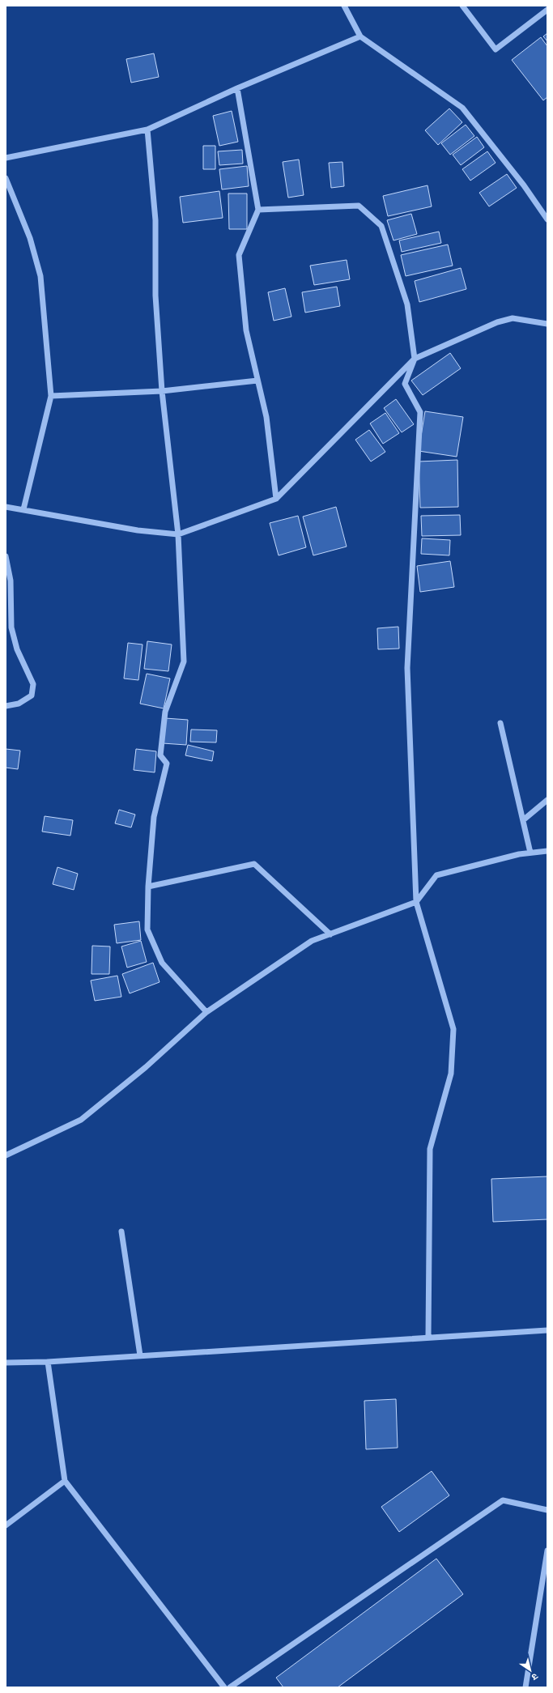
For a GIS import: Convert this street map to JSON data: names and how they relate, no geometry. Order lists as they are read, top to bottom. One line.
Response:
{"north":"bottom right"}
